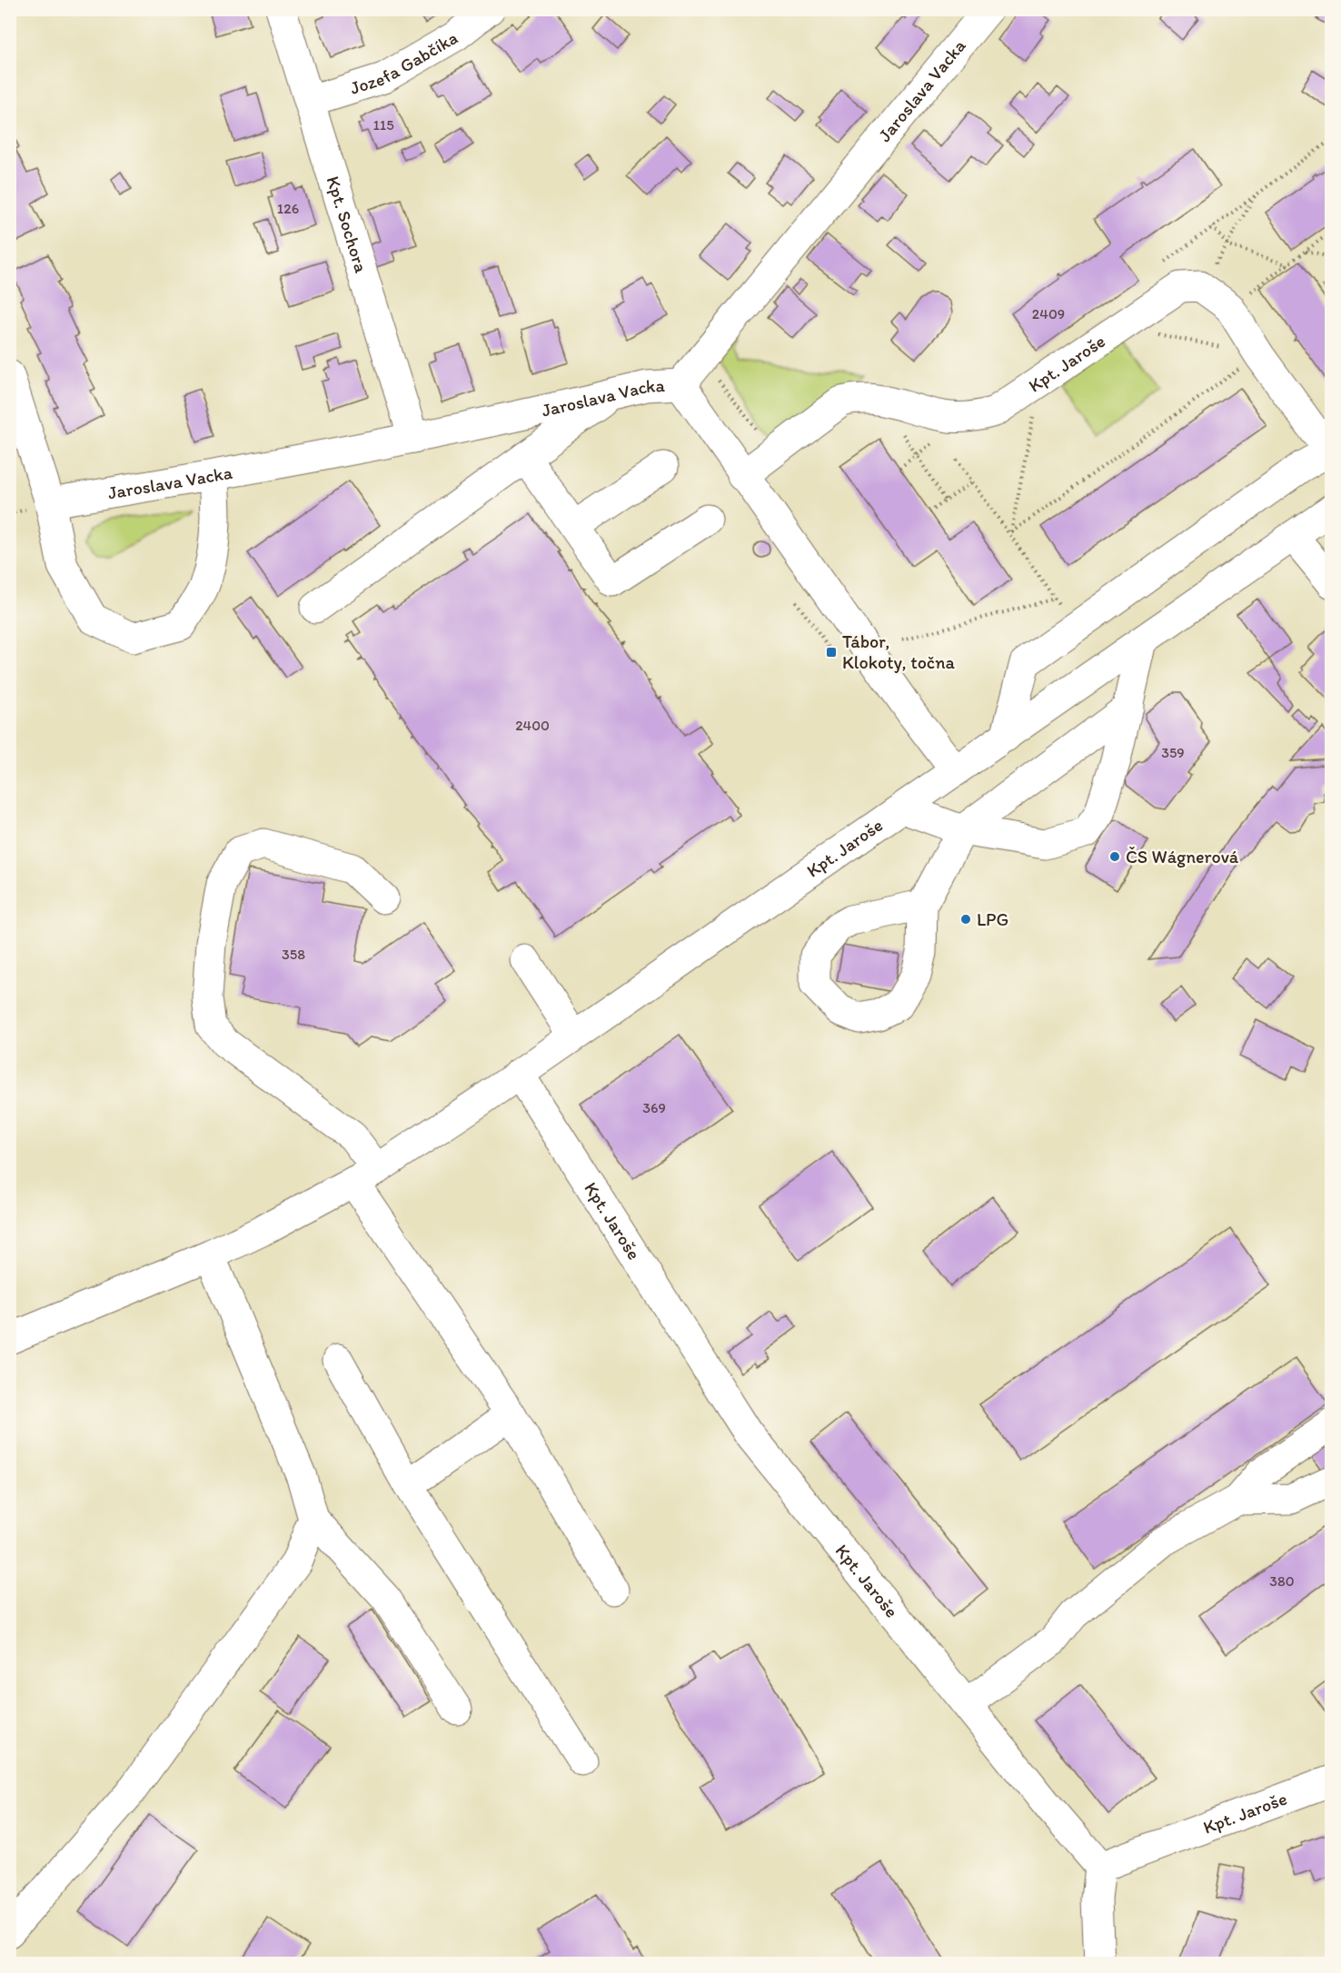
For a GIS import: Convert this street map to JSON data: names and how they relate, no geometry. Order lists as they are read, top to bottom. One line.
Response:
{"streets":{"street":["Jozefa Gabčíka","Jaroslava Vacka","Kpt. Sochora","Kpt. Jaroše"]},"crossings":[["Jozefa Gabčíka","Kpt. Sochora"],["Jaroslava Vacka","Kpt. Sochora"]],"places":{"transit":["Tábor, Klokoty, točna"],"other":["ČS Wágnerová","LPG"]},"house_numbers":["115","126","2409","2400","359","358","369","380"]}
